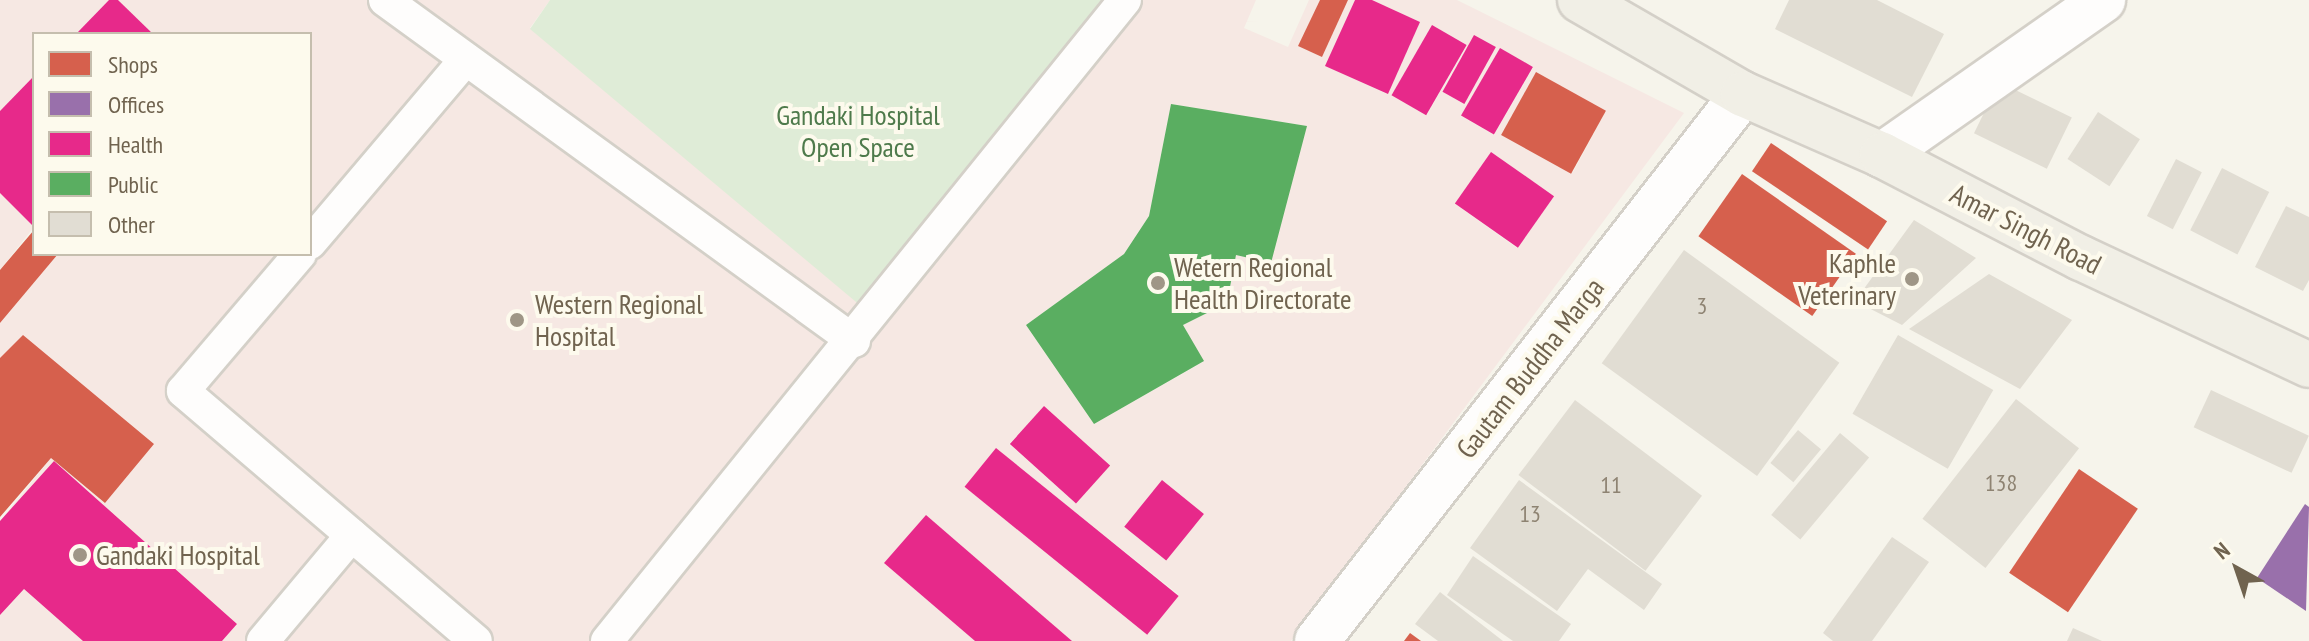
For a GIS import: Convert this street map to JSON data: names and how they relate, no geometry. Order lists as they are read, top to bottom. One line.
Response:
{"streets":{"main road":["Amar Singh Road","Gautam Buddha Marga"]},"crossings":[["Amar Singh Road","Gautam Buddha Marga"]],"parks":["Gandaki Hospital Open Space"],"places":["Kaphle Veterinary","Wetern Regional Health Directorate","Western Regional Hospital","Gandaki Hospital"],"house_numbers":["3","138","11","13"],"legend":["Shops","Offices","Health","Public","Other"],"north":"top left"}
